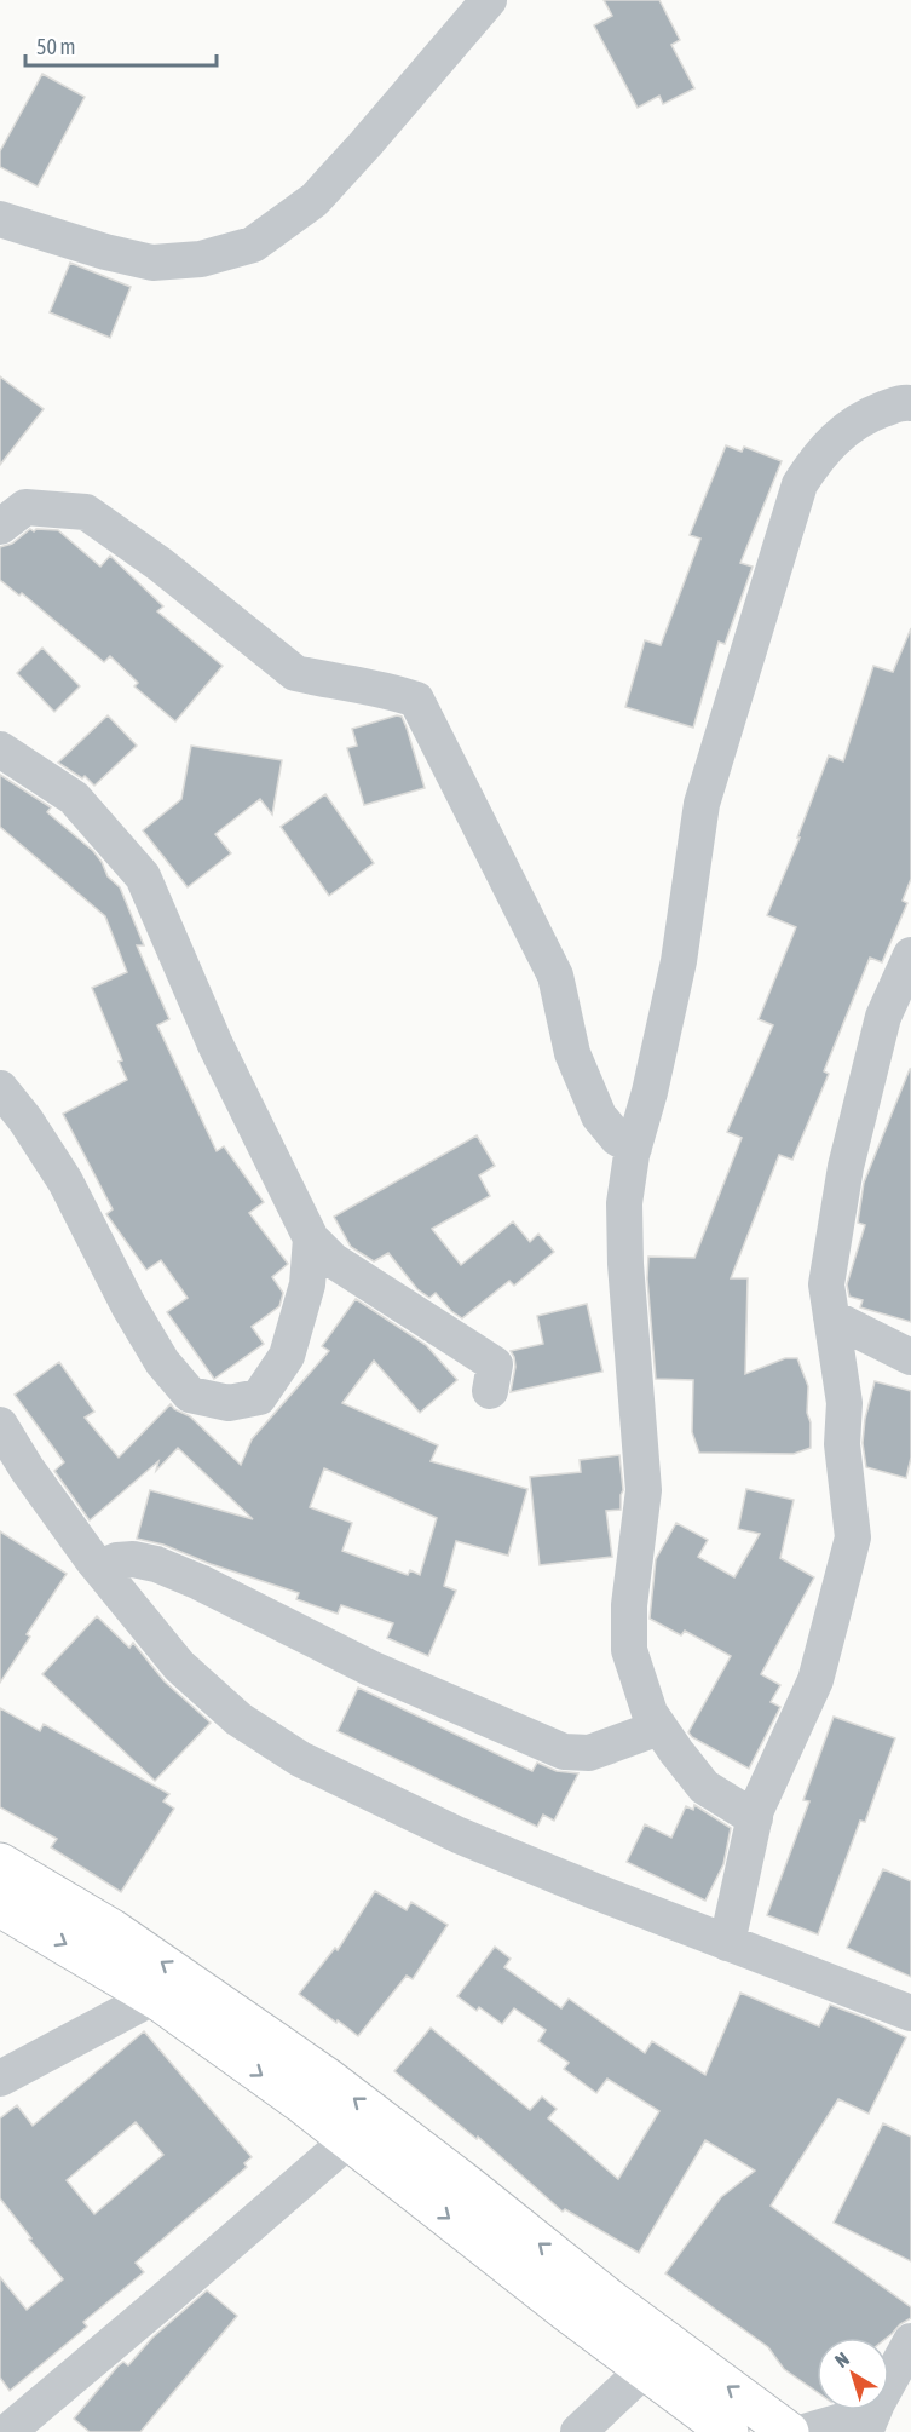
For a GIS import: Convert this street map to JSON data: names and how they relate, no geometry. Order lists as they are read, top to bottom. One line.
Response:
{"scale_bar":"50 m","north":"top left"}
